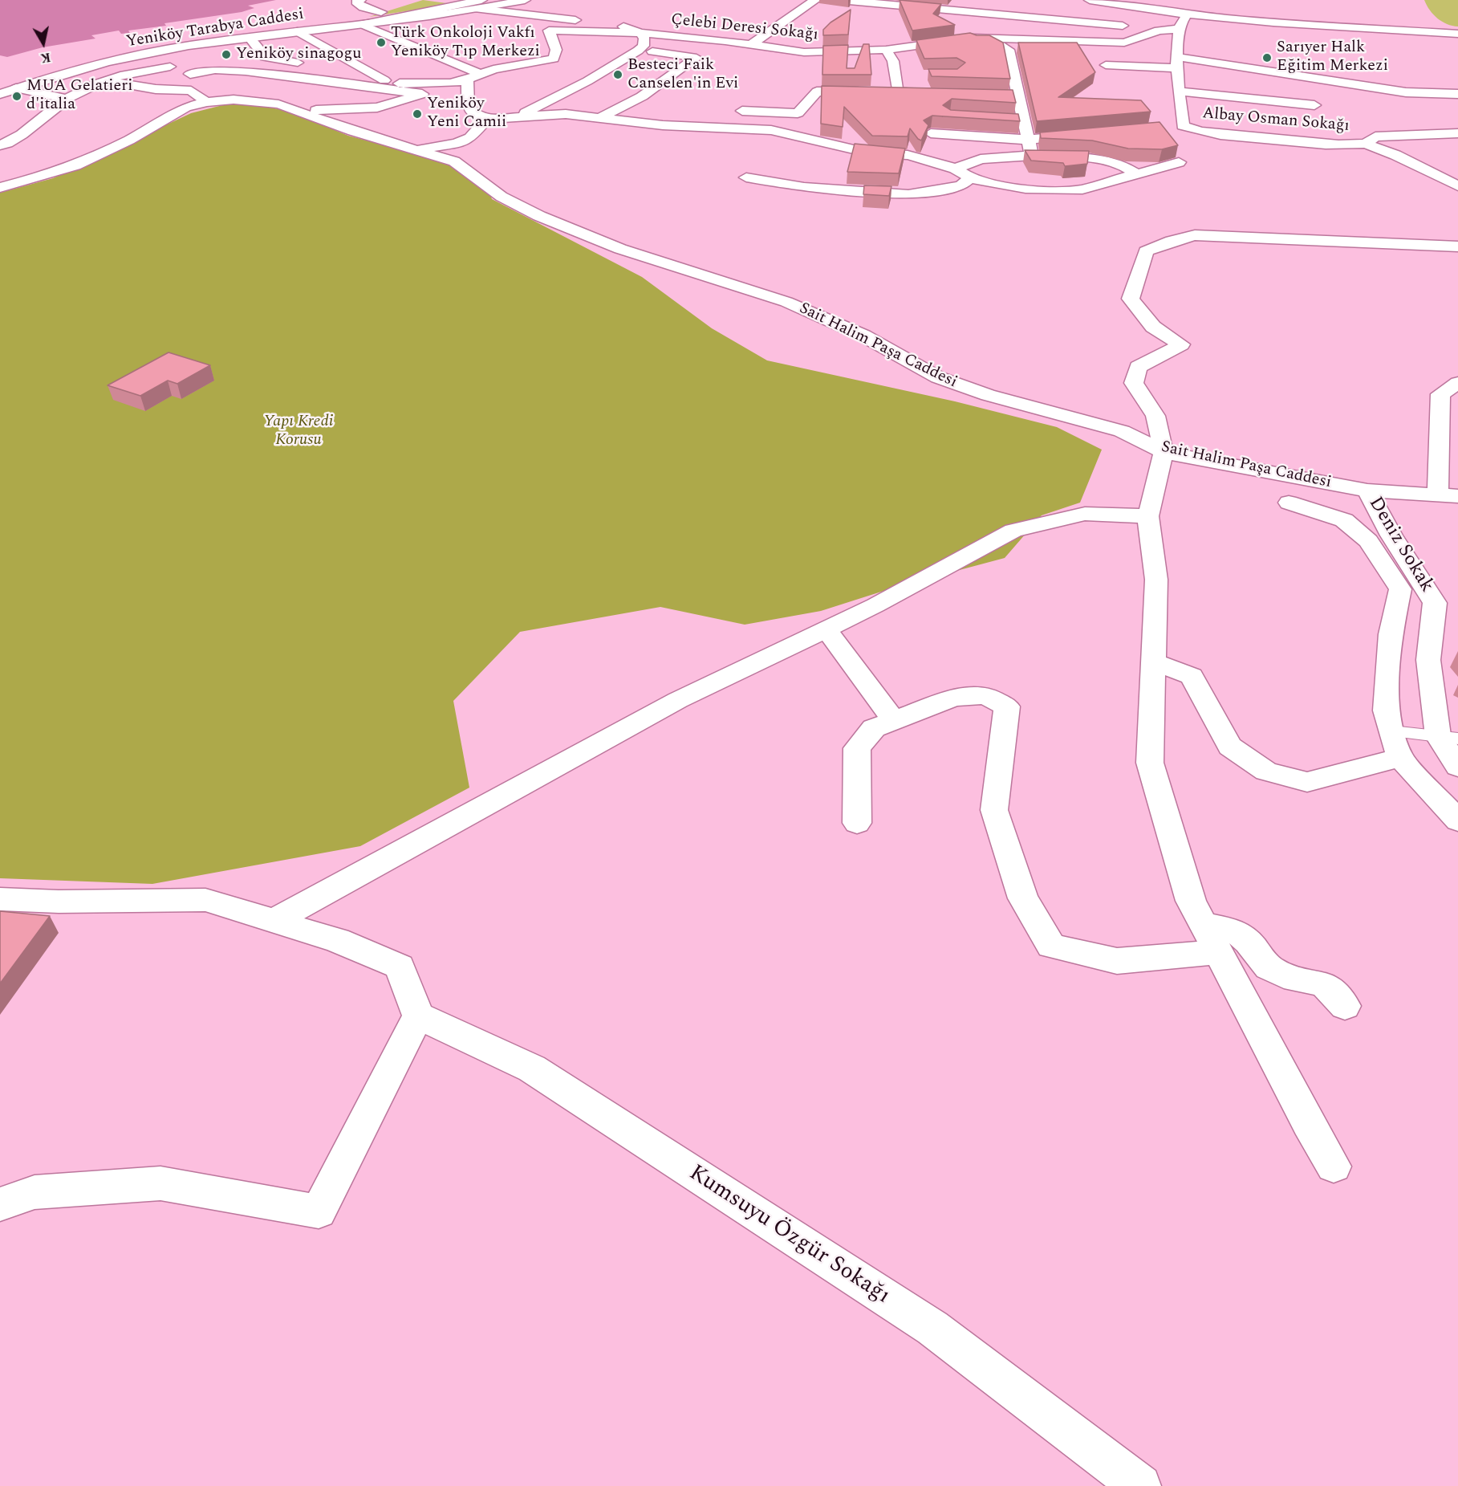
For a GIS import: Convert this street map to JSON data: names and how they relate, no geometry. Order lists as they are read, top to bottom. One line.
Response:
{"streets":{"street":["Çelebi Deresi Sokağı","Yeniköy Tarabya Caddesi","Albay Osman Sokağı","Sait Halim Paşa Caddesi","Deniz Sokak","Kumsuyu Özgür Sokağı"]},"crossings":[["Çelebi Deresi Sokağı","Yeniköy Tarabya Caddesi"],["Çelebi Deresi Sokağı","Albay Osman Sokağı"],["Sait Halim Paşa Caddesi","Deniz Sokak"]],"parks":["Yapı Kredi Korusu"],"places":["Türk Onkoloji Vakfı Yeniköy Tıp Merkezi","Yeniköy sinagogu","Sarıyer Halk Eğitim Merkezi","Besteci Faik Canselen'in Evi","MUA Gelatieri d'italia","Yeniköy Yeni Camii"],"north":"bottom"}
